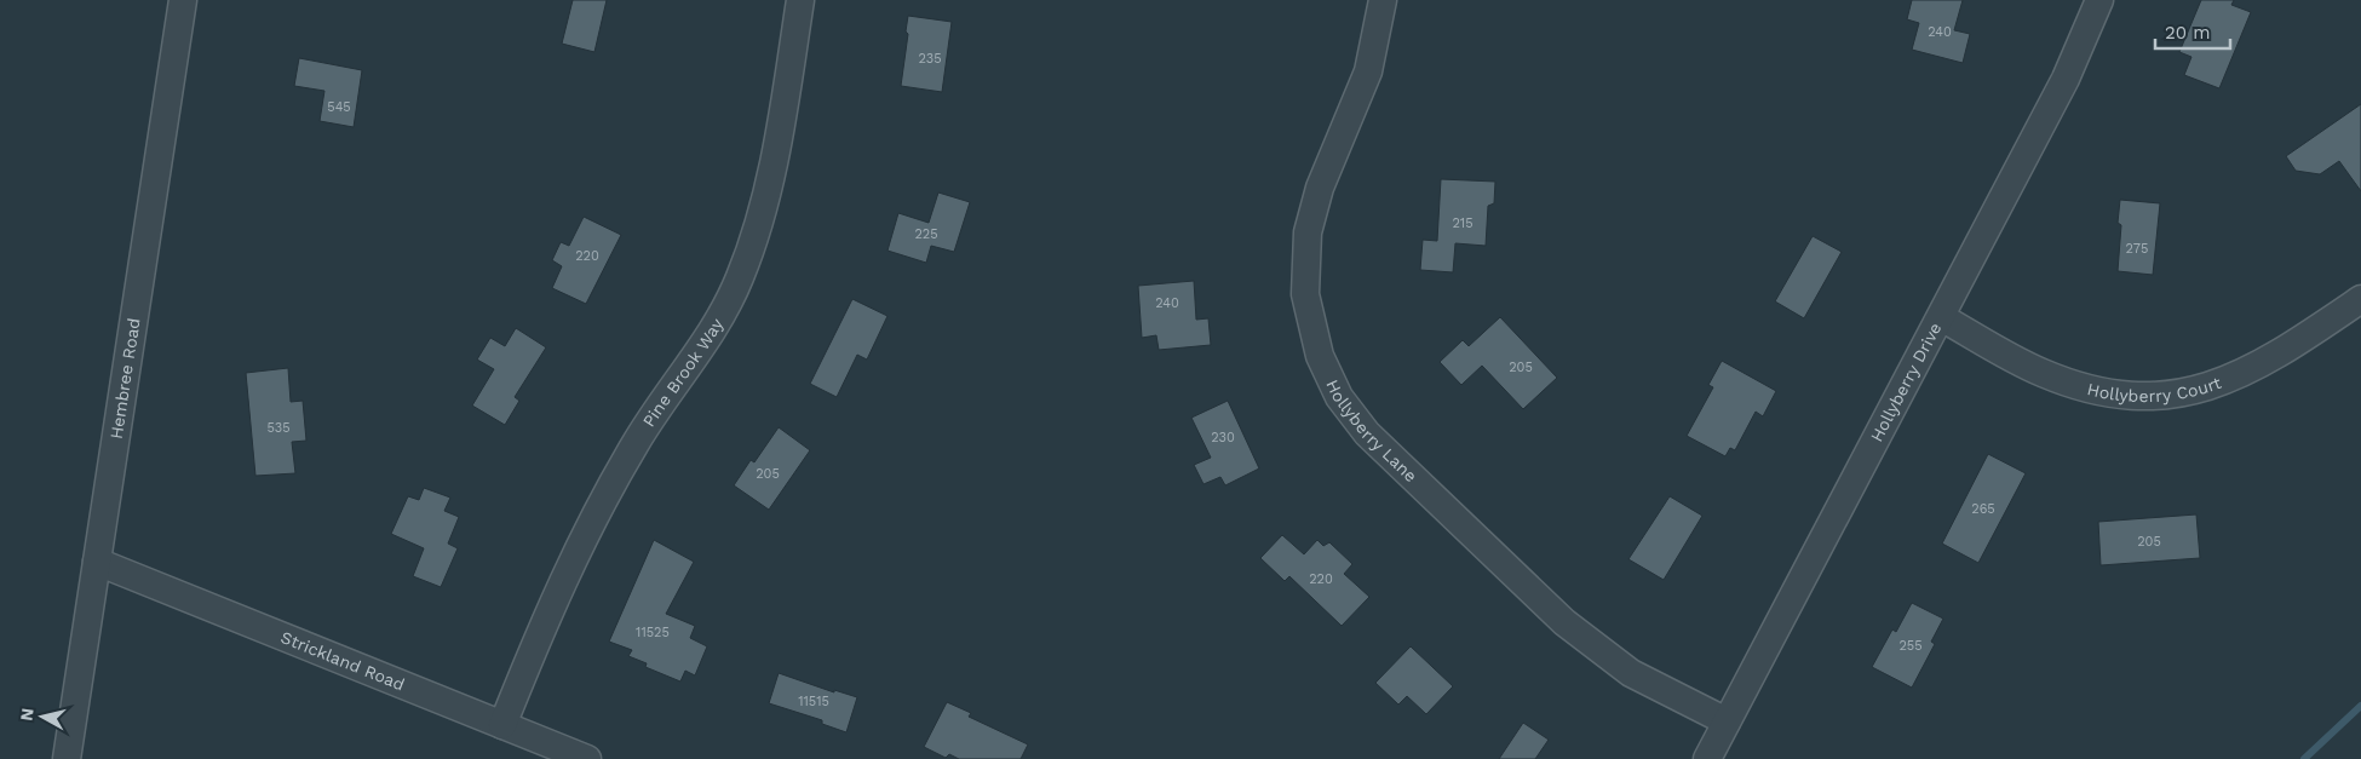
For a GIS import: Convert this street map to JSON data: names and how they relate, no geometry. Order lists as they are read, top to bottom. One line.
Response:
{"streets":{"street":["Pine Brook Way","Hembree Road","Hollyberry Drive","Hollyberry Court","Hollyberry Lane","Strickland Road"]},"crossings":[["Pine Brook Way","Strickland Road"],["Hembree Road","Strickland Road"],["Hollyberry Drive","Hollyberry Court"],["Hollyberry Drive","Hollyberry Lane"]],"house_numbers":["240","235","545","215","225","275","220","240","205","535","230","205","265","205","220","11525","255","11515"],"scale_bar":"20 m","north":"left"}
